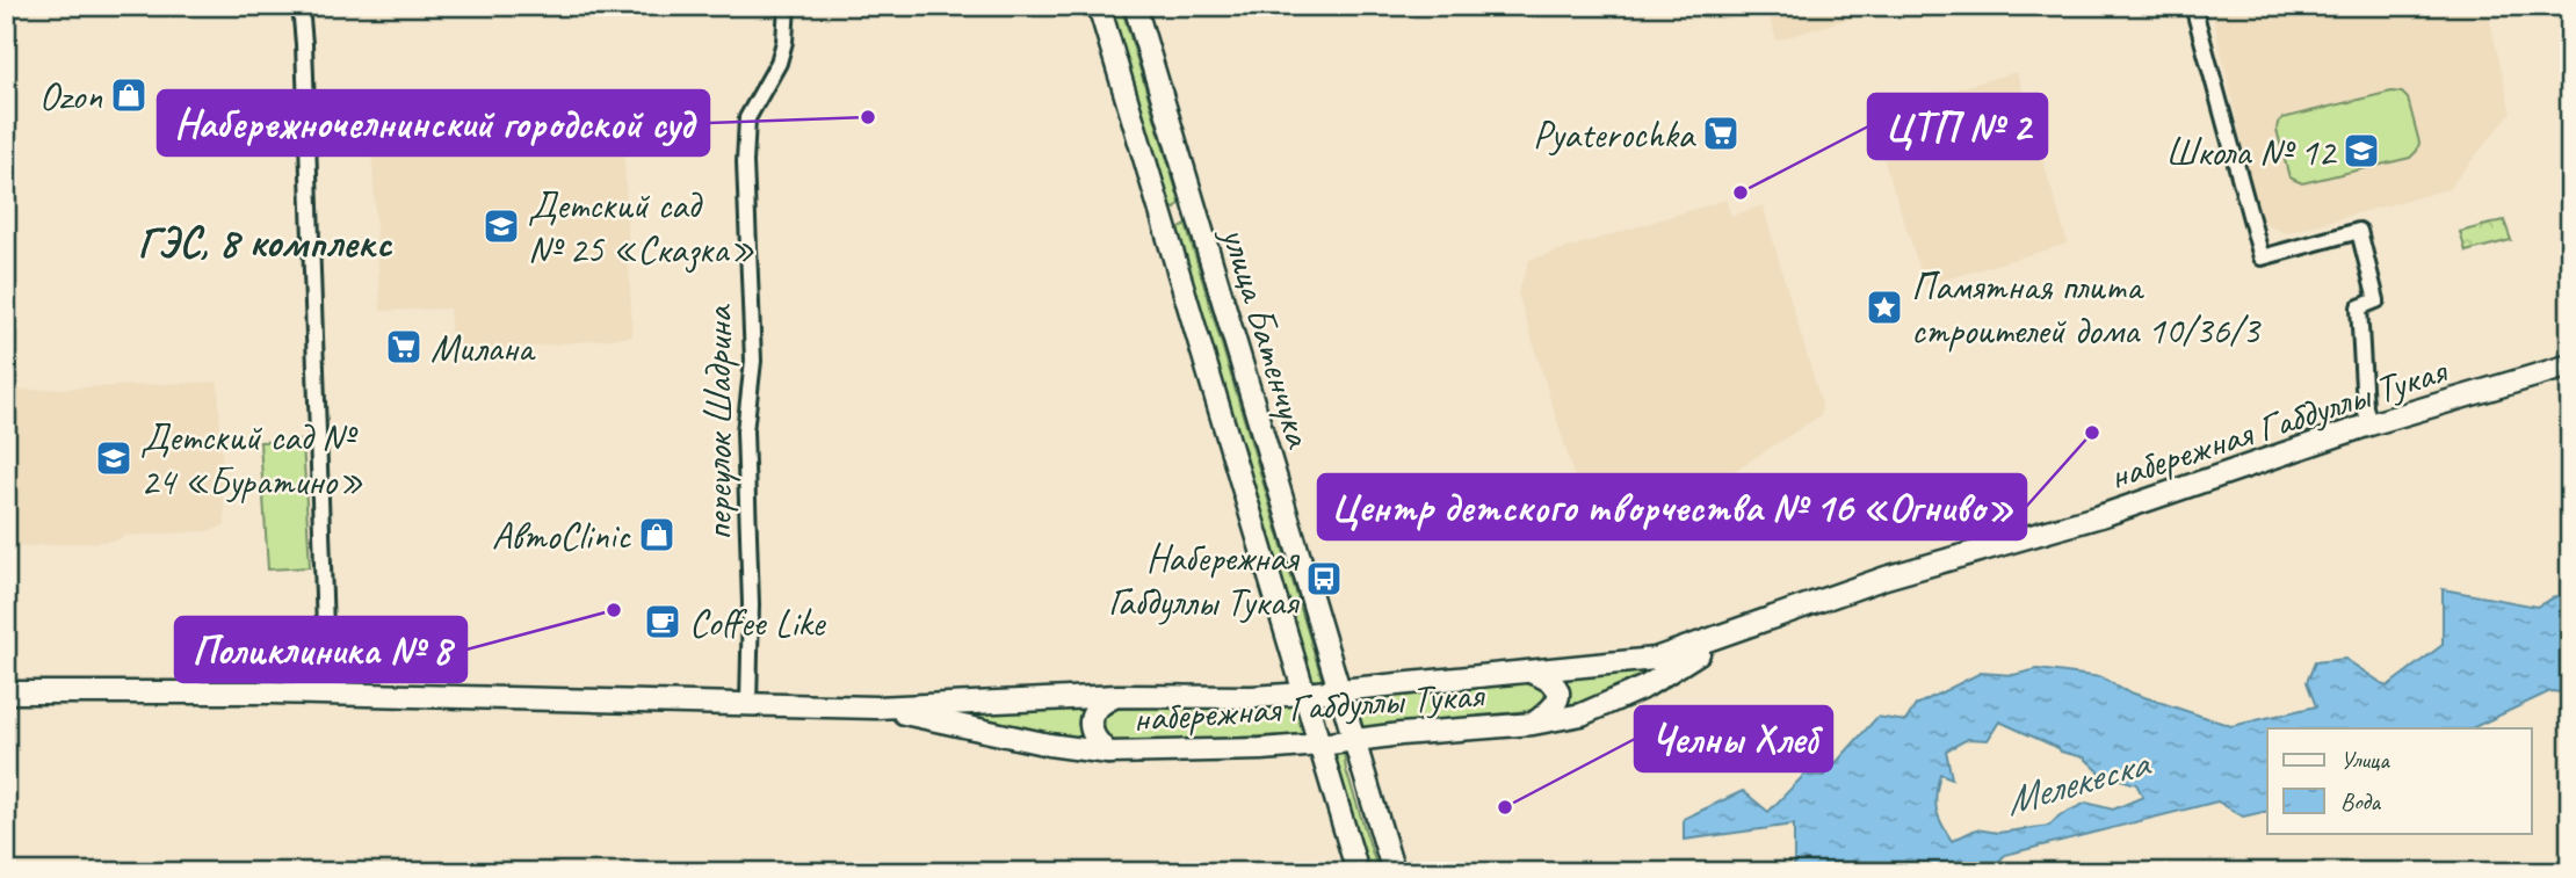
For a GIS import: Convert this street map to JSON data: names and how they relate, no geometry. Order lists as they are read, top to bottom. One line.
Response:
{"streets":{"main road":["улица Батенчука","набережная Габдуллы Тукая"],"street":["переулок Шадрина"]},"crossings":[["улица Батенчука","набережная Габдуллы Тукая"],["набережная Габдуллы Тукая","переулок Шадрина"]],"districts":["ГЭС, 8 комплекс"],"water":["Мелекеска"],"places":{"shop":["Ozon","АвтоClinic"],"other":["Набережночелнинский городской суд","ЦТП № 2","Центр детского творчества № 16 «Огниво»","Поликлиника № 8","Челны Хлеб"],"supermarket":["Pyaterochka","Милана"],"school or university":["Школа № 12","Детский сад № 25 «Сказка»","Детский сад № 24 «Буратино»"],"place":["Памятная плита строителей дома 10/36/3"],"bus stop":["Набережная Габдуллы Тукая"],"cafe":["Coffee Like"]},"legend":["Улица","Вода"]}
